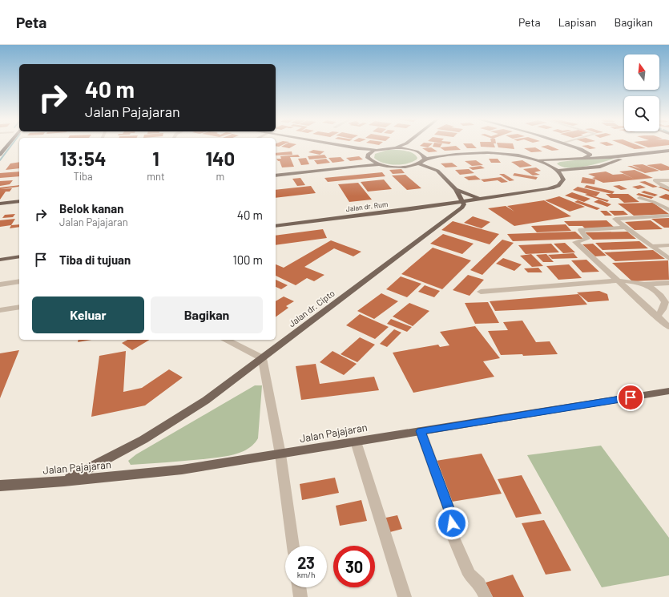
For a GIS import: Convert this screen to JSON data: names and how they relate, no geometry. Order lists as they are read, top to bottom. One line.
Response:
{"streets":{"main road":["Jalan dr. Rum","Jalan dr. Cipto","Jalan Pajajaran"]},"crossings":[["Jalan dr. Rum","Jalan dr. Cipto"],["Jalan dr. Cipto","Jalan Pajajaran"]],"north":"top","page":{"header":"Peta","nav":["Peta","Lapisan","Bagikan"],"turn":["40 m","Jalan Pajajaran"],"eta":["13:54","Tiba","1","mnt","140","m"],"list":[{"name":"Belok kanan","note":"Jalan Pajajaran","value":"40 m"},{"name":"Tiba di tujuan","value":"100 m"}],"buttons":["Keluar","Bagikan"],"speed":"23 km/h","limit":"30"}}
